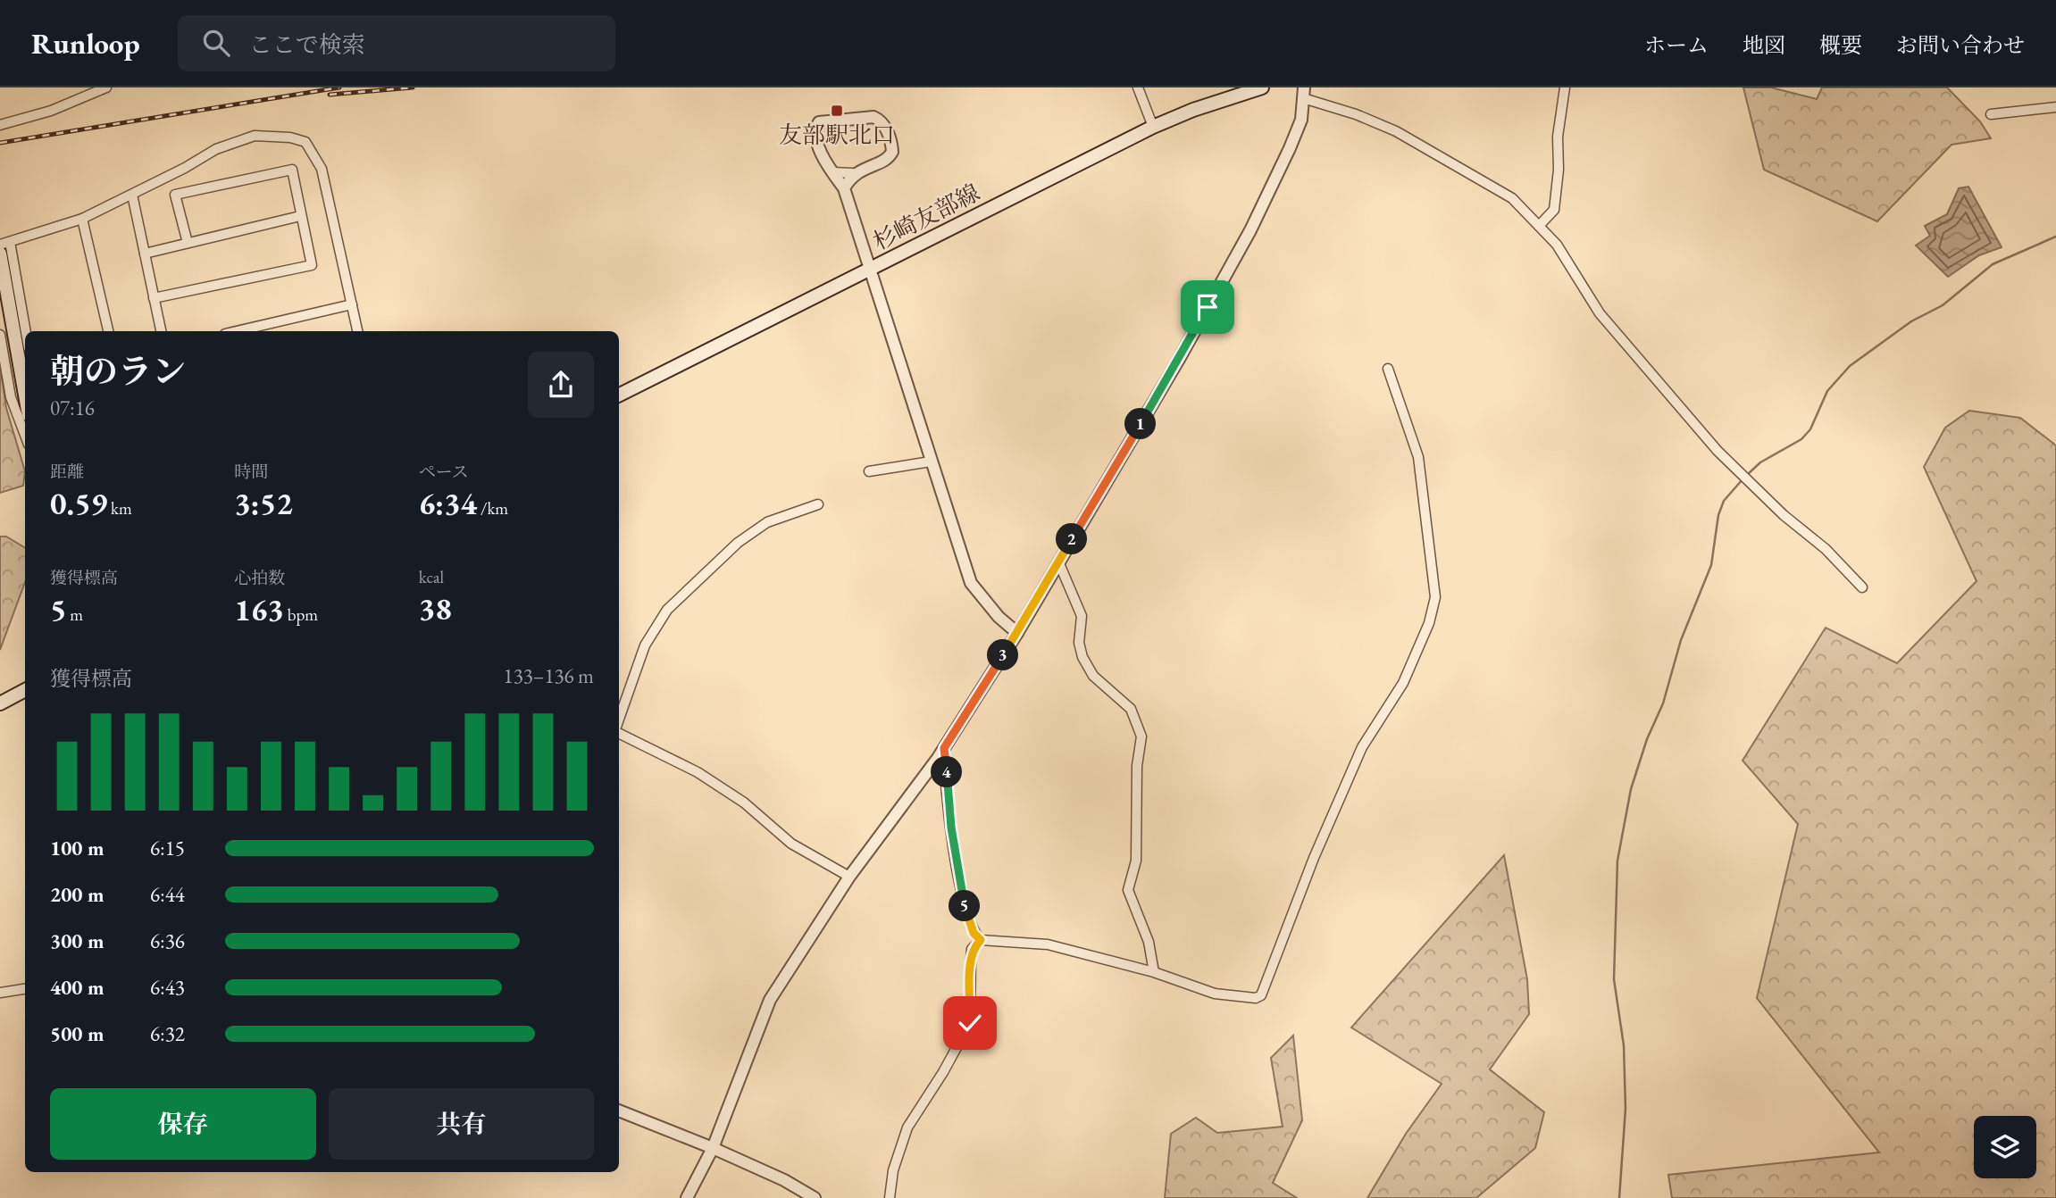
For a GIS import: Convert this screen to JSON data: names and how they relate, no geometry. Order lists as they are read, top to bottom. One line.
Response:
{"streets":{"main road":["杉崎友部線"]},"places":{"transit":["友部駅北口"]},"page":{"header":"Runloop","search":"ここで検索","nav":["ホーム","地図","概要","お問い合わせ"],"heading":["朝のラン","07:16"],"pins":["1","2","3","4","5"],"stats":[["距離","0.59 km"],["時間","3:52"],["ペース","6:34 /km"],["獲得標高","5 m"],["心拍数","163 bpm"],["kcal","38"]],"chart":["獲得標高","133–136 m"],"list":[{"name":"100 m","note":"6:15"},{"name":"200 m","note":"6:44"},{"name":"300 m","note":"6:36"},{"name":"400 m","note":"6:43"},{"name":"500 m","note":"6:32"}],"buttons":["保存","共有"]}}
